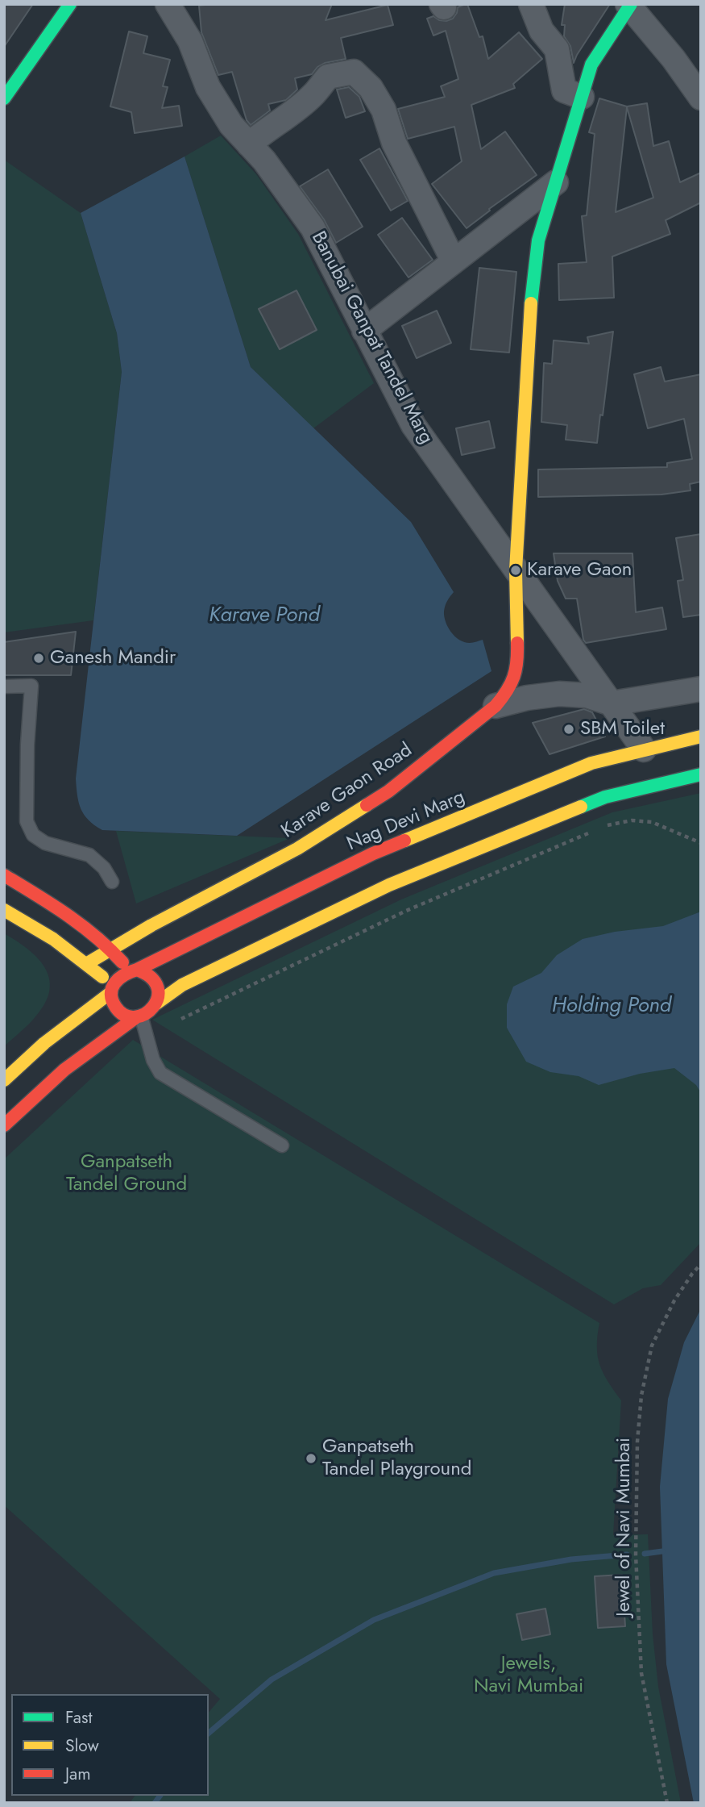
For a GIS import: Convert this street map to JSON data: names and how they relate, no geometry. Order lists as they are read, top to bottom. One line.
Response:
{"streets":{"main road":["Karave Gaon Road","Nag Devi Marg"],"street":["Banubai Ganpat Tandel Marg"],"path":["Jewel of Navi Mumbai"]},"crossings":[["Banubai Ganpat Tandel Marg","Karave Gaon Road"],["Banubai Ganpat Tandel Marg","Nag Devi Marg"]],"water":["Karave Pond","Holding Pond"],"parks":["Ganpatseth Tandel Ground","Jewels, Navi Mumbai"],"places":["Karave Gaon","Ganesh Mandir","SBM Toilet","Ganpatseth Tandel Playground"],"legend":["Fast","Slow","Jam"]}
